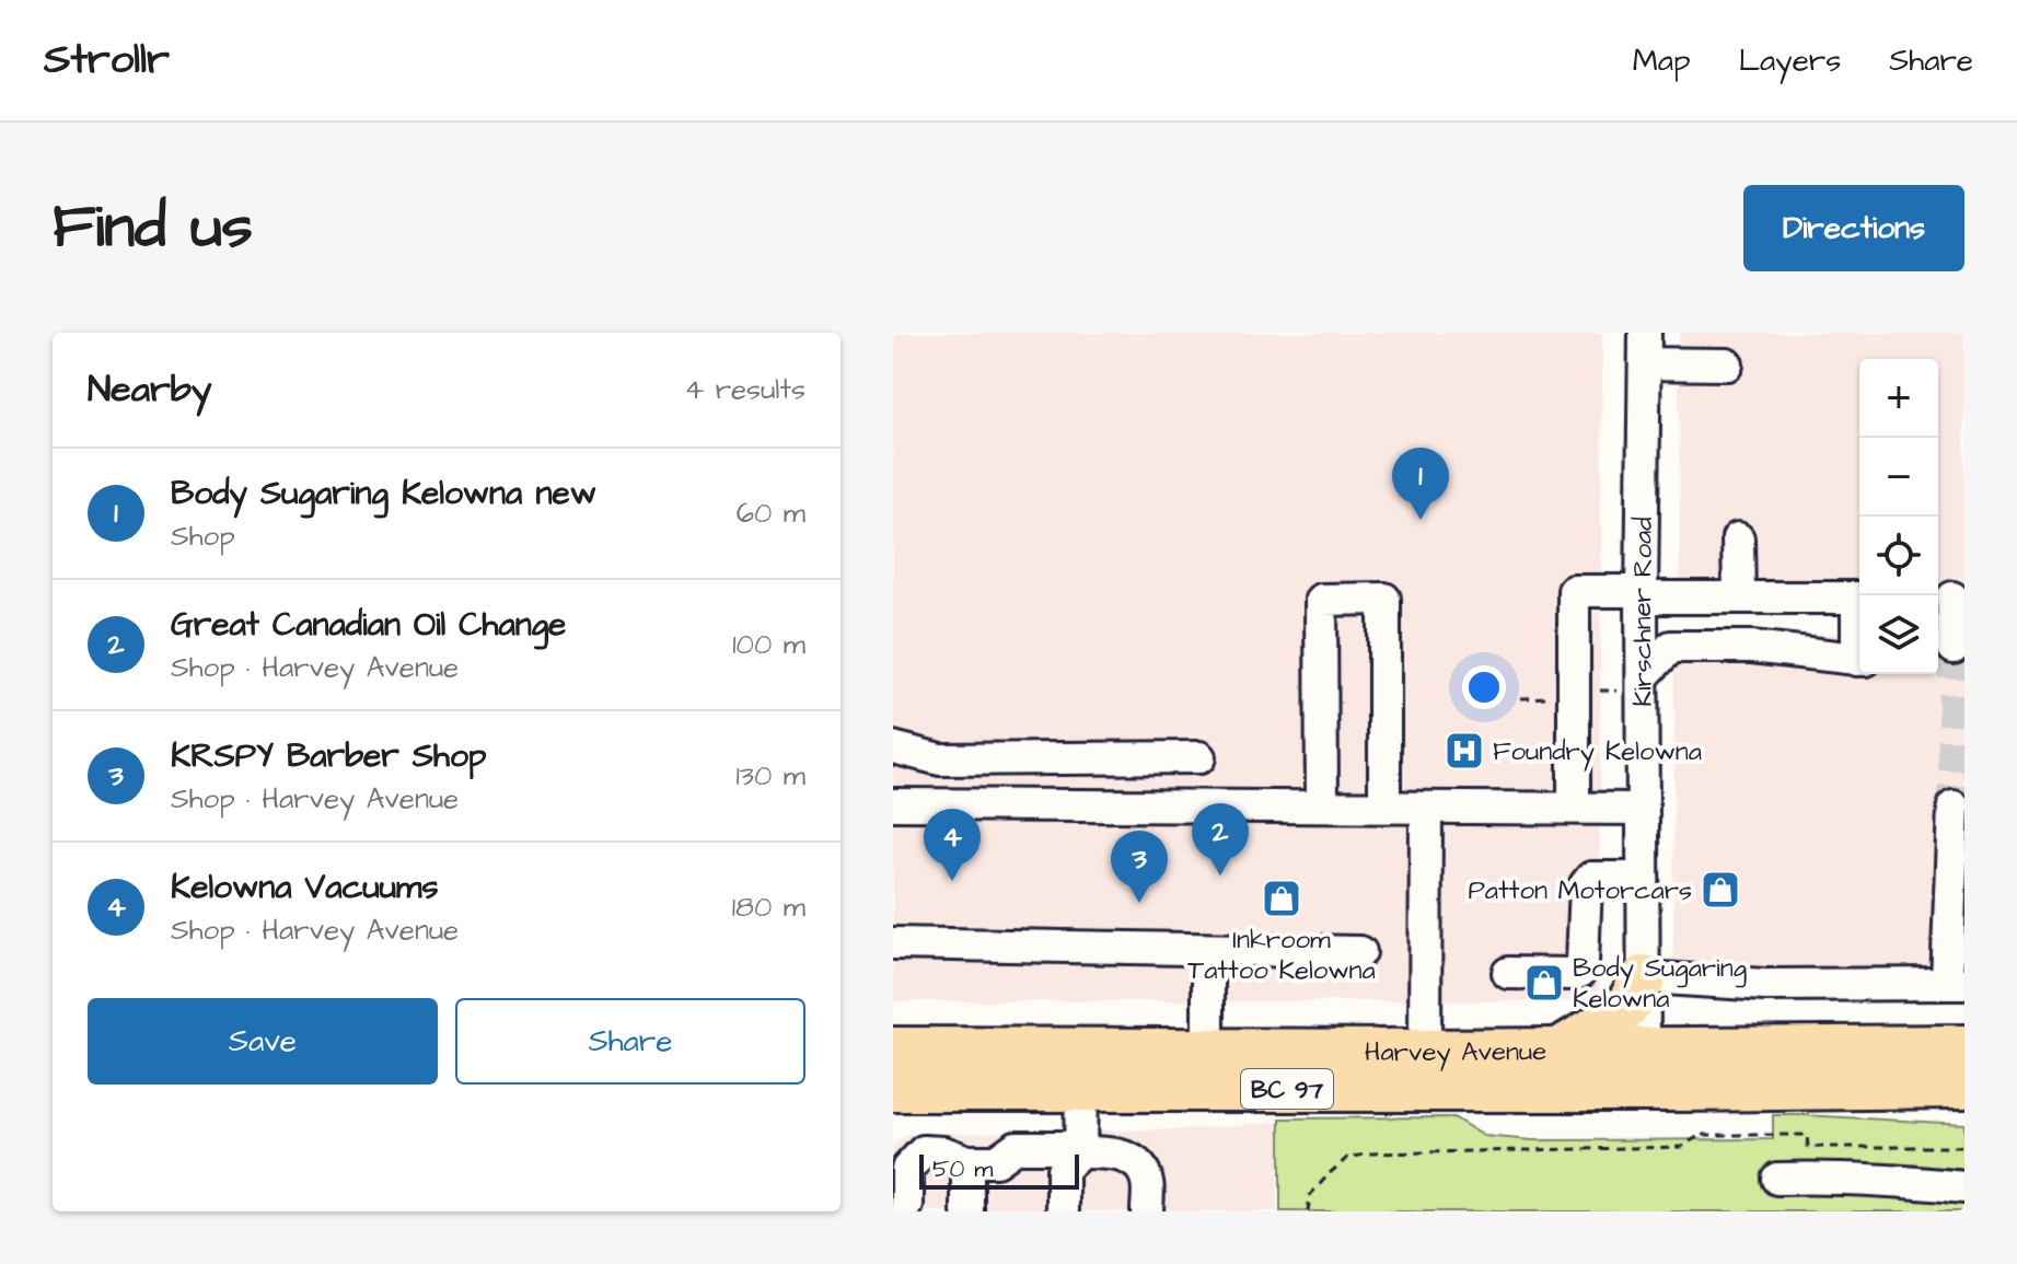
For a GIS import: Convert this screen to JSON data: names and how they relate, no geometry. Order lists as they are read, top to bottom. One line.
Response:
{"streets":{"highway":["Harvey Avenue","BC 97"],"street":["Kirschner Road"]},"crossings":[["Kirschner Road","Harvey Avenue"]],"places":{"hospital":["Foundry Kelowna"],"shop":["Patton Motorcars","Inkroom Tattoo Kelowna","Body Sugaring Kelowna"]},"scale_bar":"50 m","page":{"header":"Strollr","nav":["Map","Layers","Share"],"title":"Find us","buttons":["Directions",["Save","Share"]],"heading":["Nearby","4 results"],"map_buttons":["+","−"],"list":[{"mark":"1","name":"Body Sugaring Kelowna new","note":"Shop","value":"60 m"},{"mark":"2","name":"Great Canadian Oil Change","note":"Shop · Harvey Avenue","value":"100 m"},{"mark":"3","name":"KRSPY Barber Shop","note":"Shop · Harvey Avenue","value":"130 m"},{"mark":"4","name":"Kelowna Vacuums","note":"Shop · Harvey Avenue","value":"180 m"}],"pins":["1","2","4","3"],"scale":"50 m"}}
